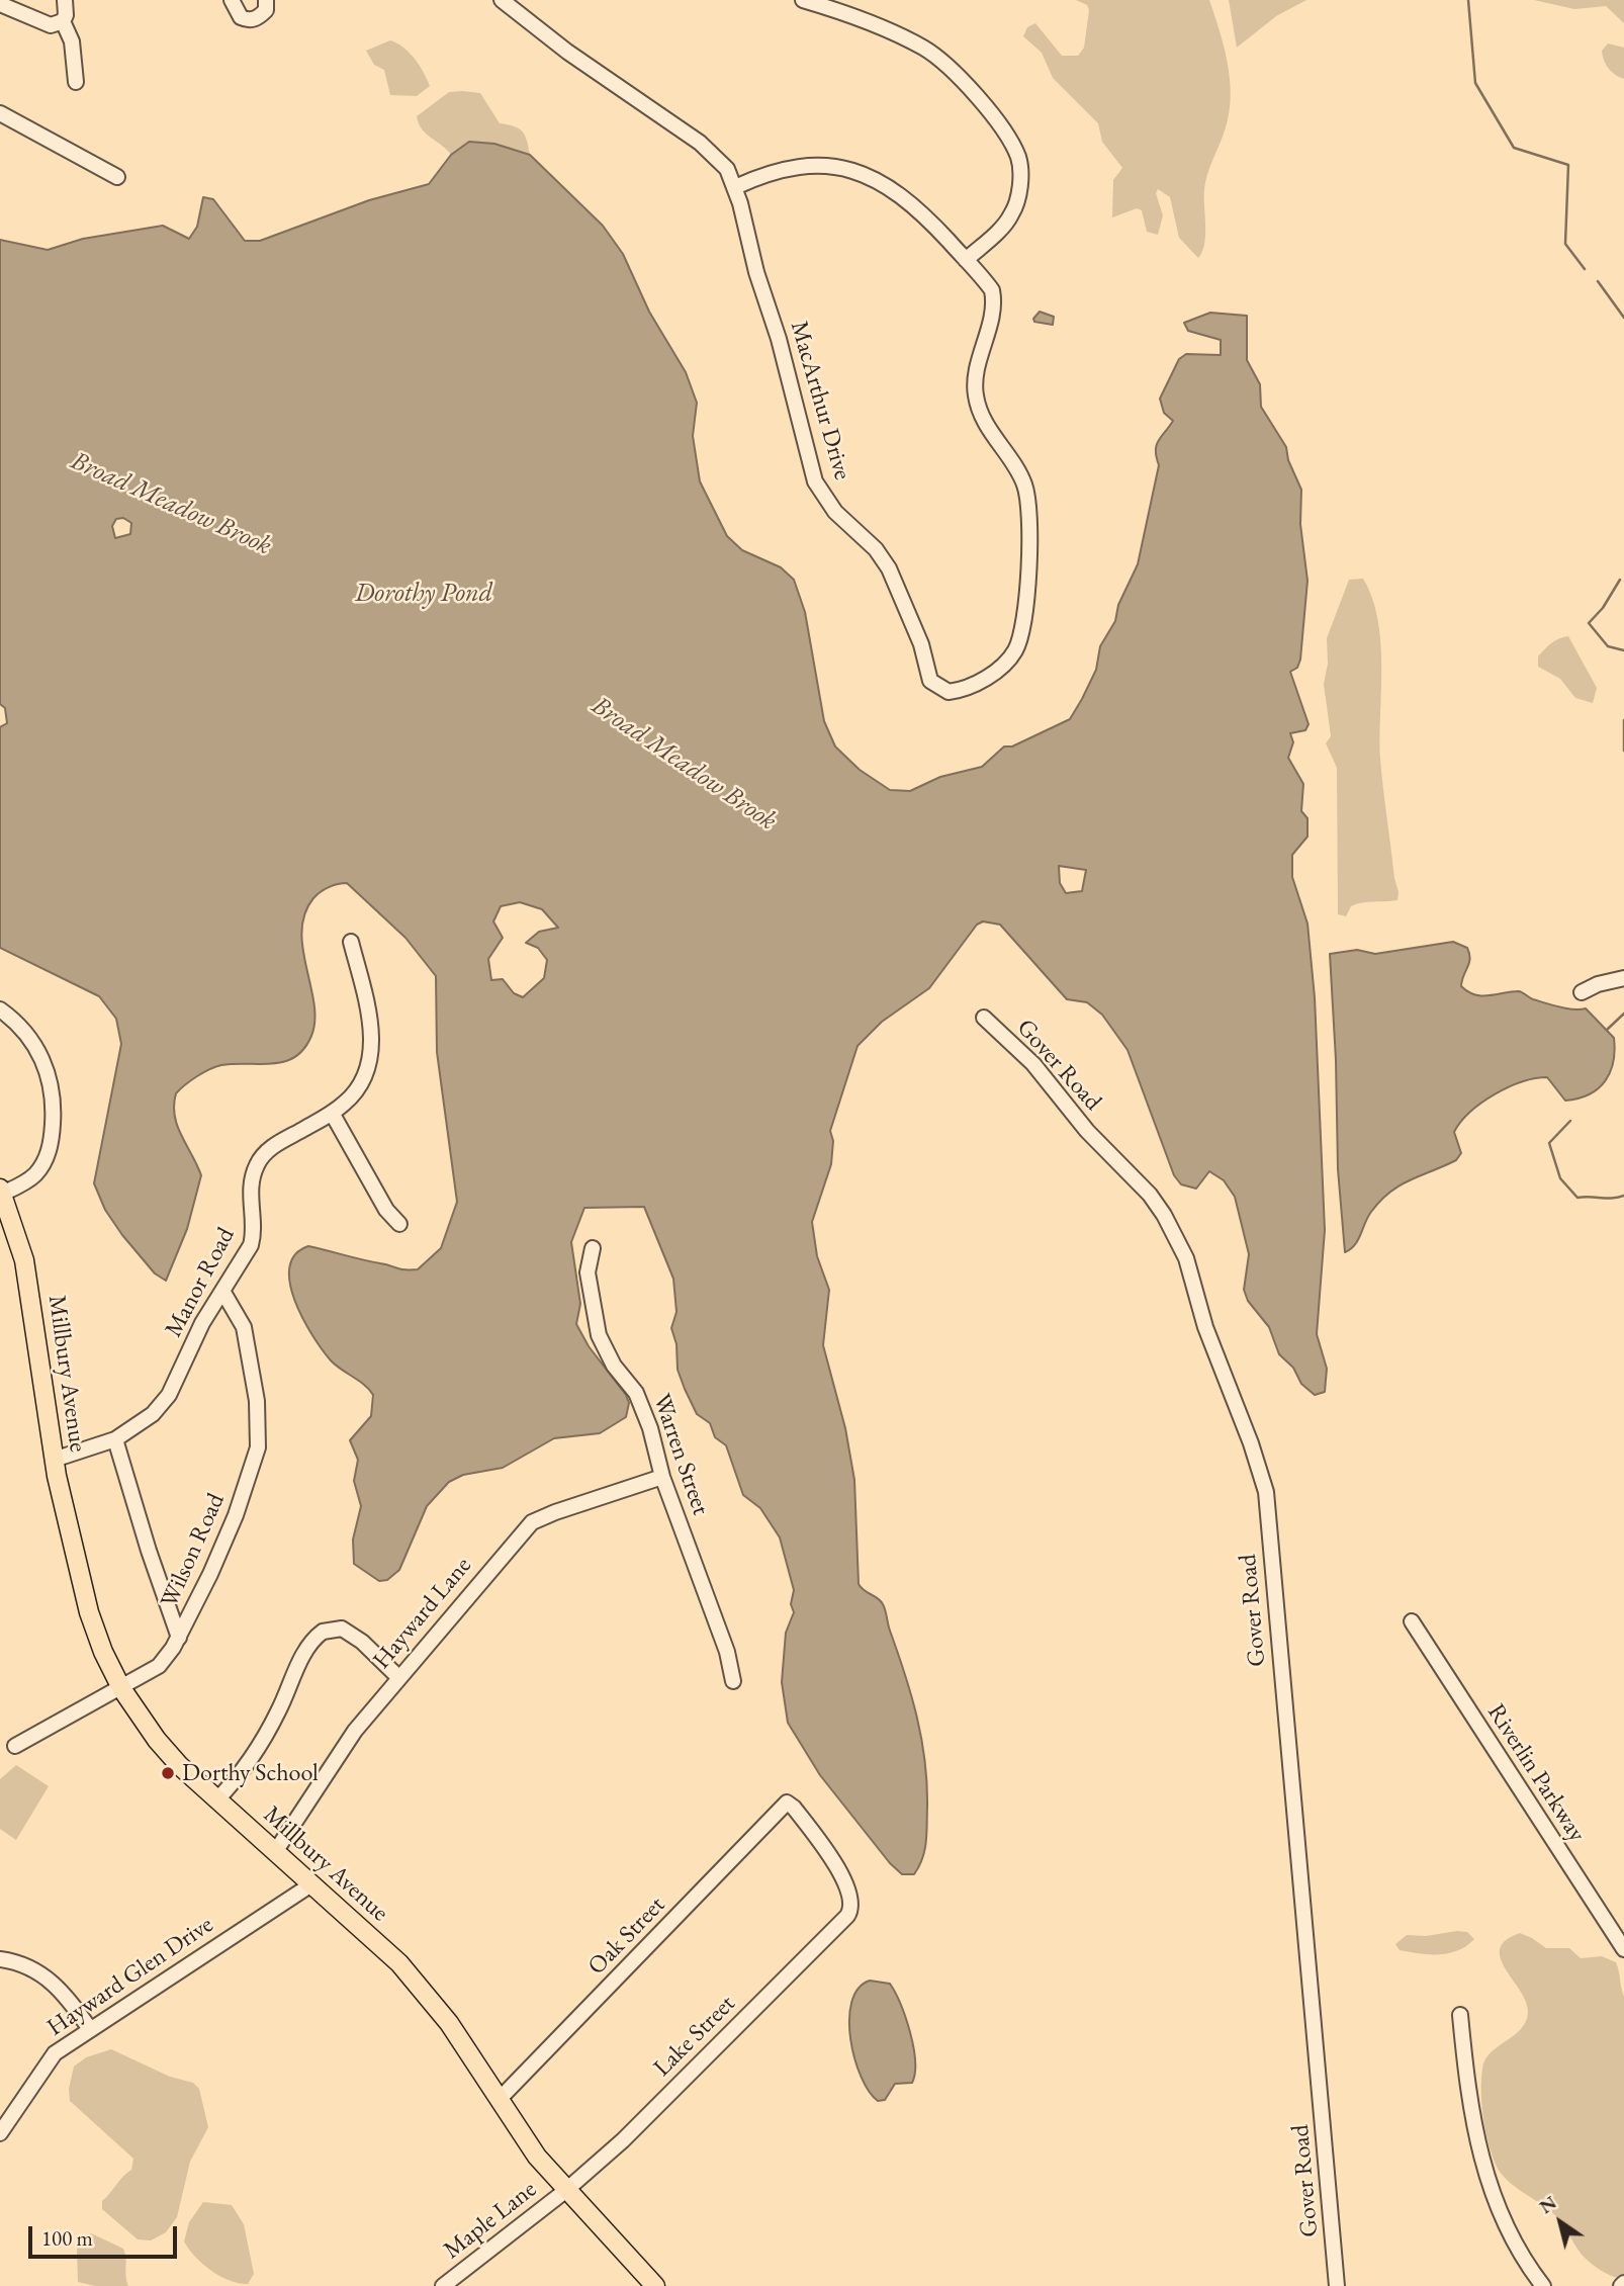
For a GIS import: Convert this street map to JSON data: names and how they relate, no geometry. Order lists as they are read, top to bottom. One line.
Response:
{"streets":{"main road":["Millbury Avenue"],"street":["MacArthur Drive","Gover Road","Manor Road","Warren Street","Wilson Road","Hayward Lane","Riverlin Parkway","Oak Street","Hayward Glen Drive","Lake Street","Maple Lane"]},"crossings":[["Manor Road","Millbury Avenue"],["Manor Road","Wilson Road"],["Millbury Avenue","Wilson Road"],["Millbury Avenue","Hayward Lane"],["Millbury Avenue","Oak Street"],["Millbury Avenue","Hayward Glen Drive"],["Millbury Avenue","Lake Street"],["Millbury Avenue","Maple Lane"],["Warren Street","Hayward Lane"],["Oak Street","Lake Street"],["Lake Street","Maple Lane"]],"water":["Broad Meadow Brook","Dorothy Pond"],"places":["Dorthy School"],"scale_bar":"100 m","north":"top left"}
